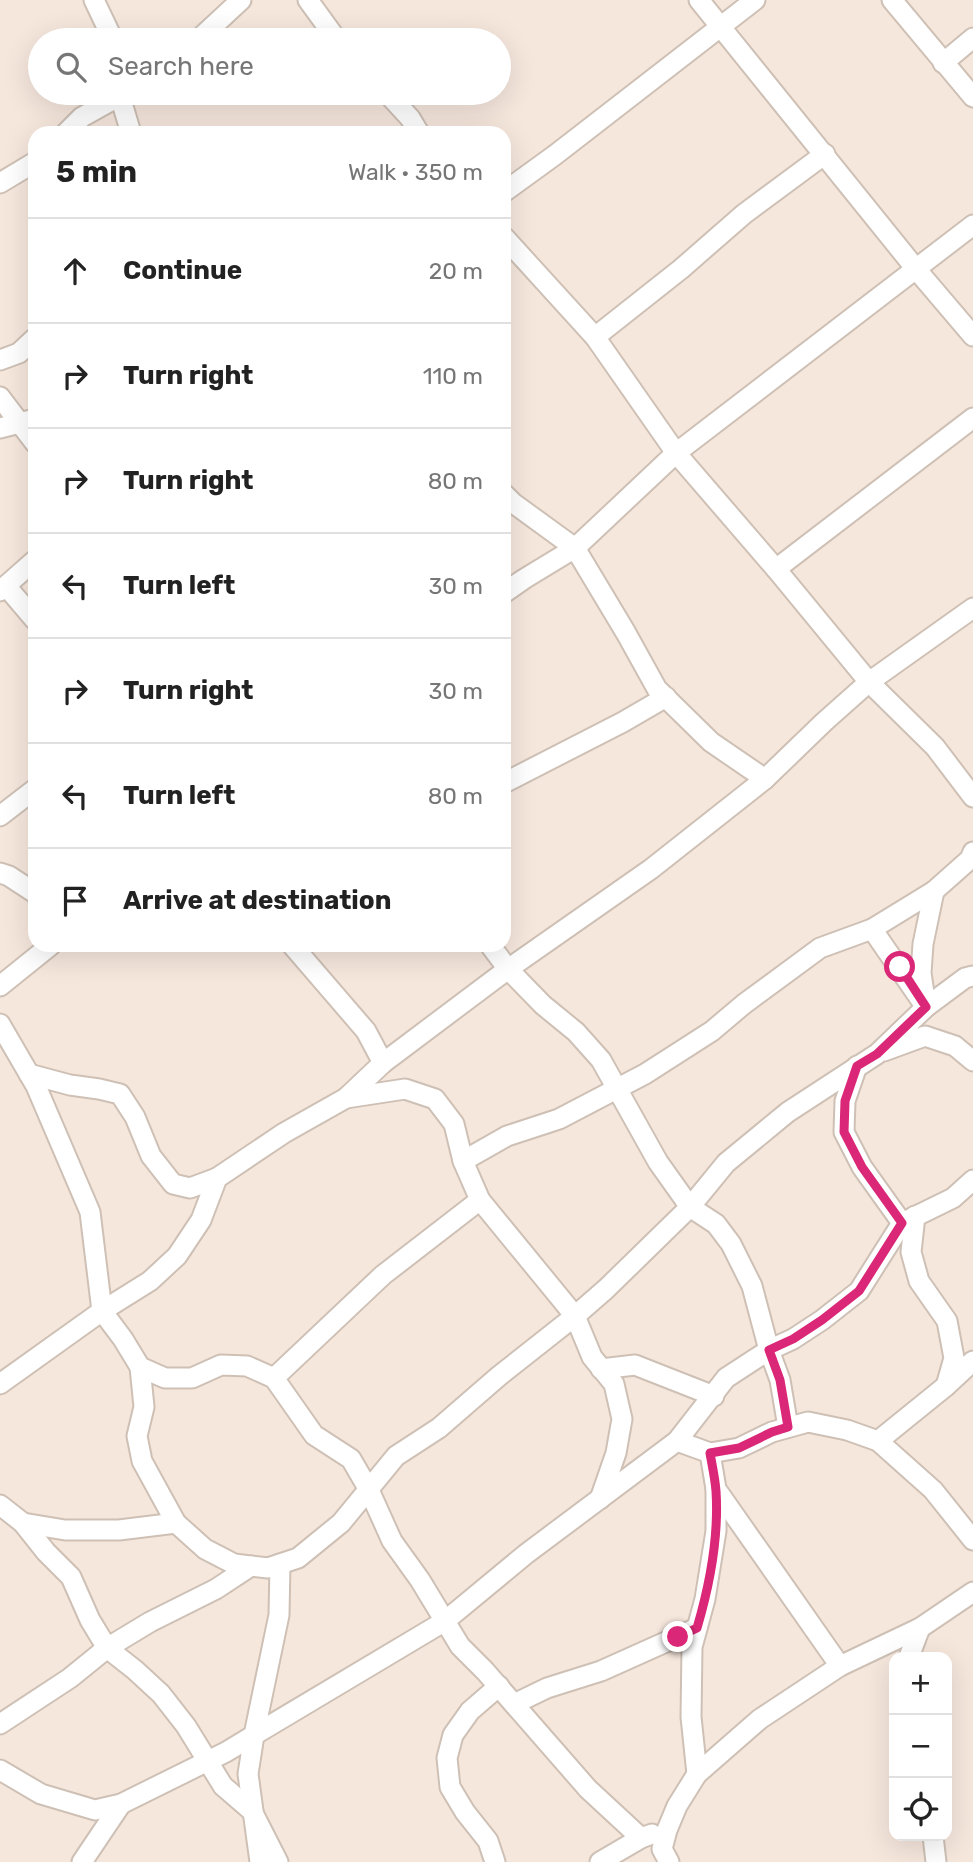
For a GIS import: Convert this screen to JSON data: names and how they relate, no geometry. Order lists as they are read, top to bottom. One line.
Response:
{"page":{"search":"Search here","heading":["5 min","Walk · 350 m"],"list":[["Continue","20 m"],["Turn right","110 m"],["Turn right","80 m"],["Turn left","30 m"],["Turn right","30 m"],["Turn left","80 m"],"Arrive at destination"],"map_buttons":["+","−"]}}
